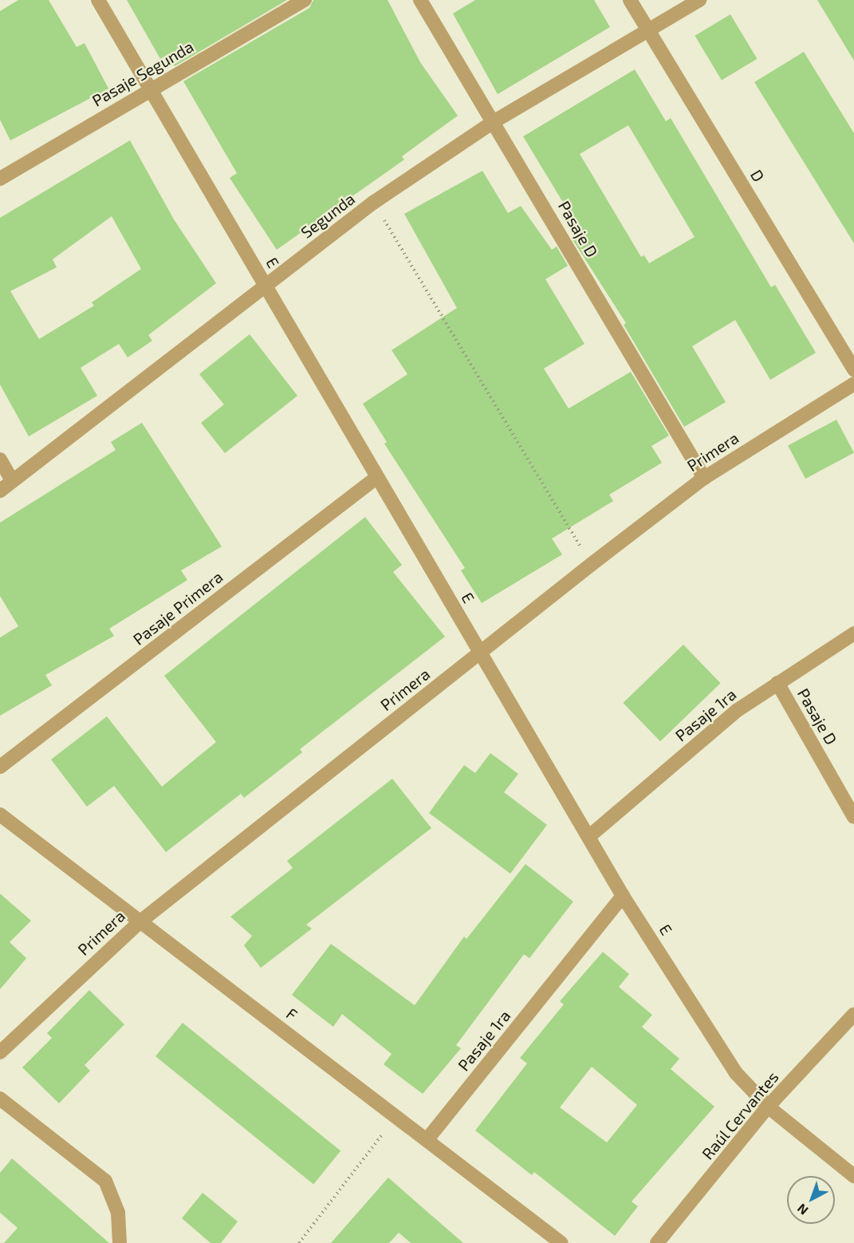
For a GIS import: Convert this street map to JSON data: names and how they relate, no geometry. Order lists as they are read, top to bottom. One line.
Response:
{"streets":{"street":["Pasaje Segunda","D","Segunda","Pasaje D","E","Primera","Pasaje Primera","Pasaje 1ra","F","Raúl Cervantes"]},"crossings":[["Pasaje Segunda","E"],["D","Segunda"],["Segunda","Pasaje D"],["Segunda","E"],["Pasaje D","Primera"],["Pasaje D","Pasaje 1ra"],["E","Primera"],["E","Pasaje Primera"],["E","Pasaje 1ra"],["E","Raúl Cervantes"],["Primera","F"],["Pasaje 1ra","F"]],"north":"bottom left"}
